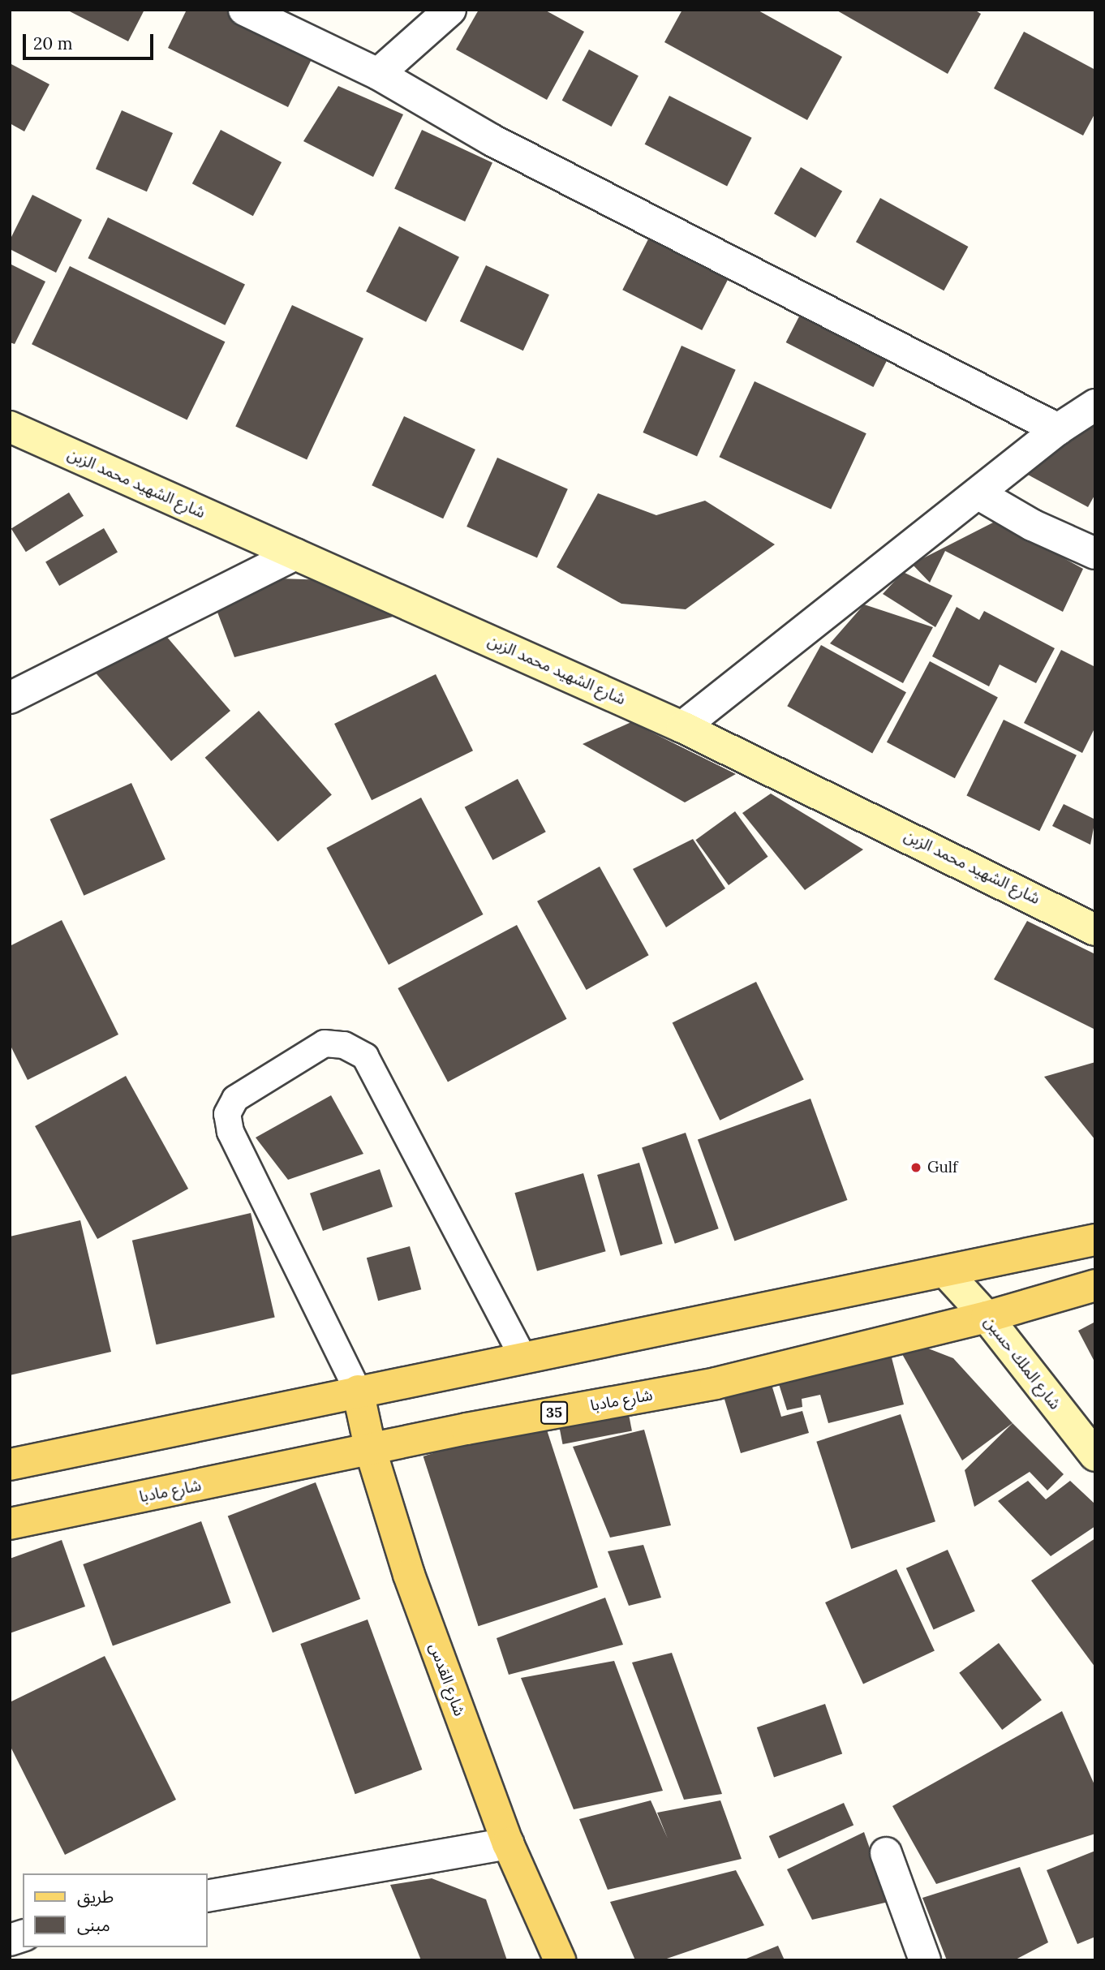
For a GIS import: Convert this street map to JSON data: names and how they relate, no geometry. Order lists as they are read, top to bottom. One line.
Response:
{"streets":{"main road":["شارع مادبا","35","شارع القدس"],"street":["شارع الشهيد محمد الزبن","شارع الملك حسين"]},"crossings":[["شارع الملك حسين","شارع مادبا"],["شارع مادبا","شارع القدس"]],"places":["Gulf"],"legend":["طريق","مبنى"],"scale_bar":"20 m"}
